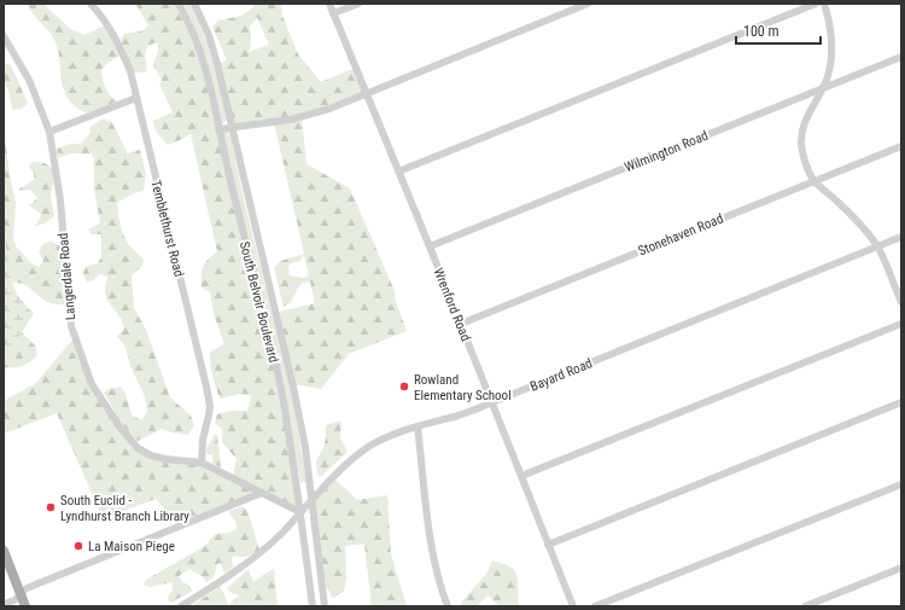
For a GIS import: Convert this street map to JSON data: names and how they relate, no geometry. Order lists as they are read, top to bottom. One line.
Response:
{"streets":{"street":["Wilmington Road","Temblethurst Road","Stonehaven Road","Langerdale Road","South Belvoir Boulevard","Wrenford Road","Bayard Road"]},"crossings":[["Wilmington Road","Wrenford Road"],["Temblethurst Road","Langerdale Road"],["Stonehaven Road","Wrenford Road"],["Langerdale Road","South Belvoir Boulevard"],["Langerdale Road","Bayard Road"],["South Belvoir Boulevard","Bayard Road"],["Wrenford Road","Bayard Road"]],"places":["Rowland Elementary School","South Euclid - Lyndhurst Branch Library","La Maison Piege"],"scale_bar":"100 m"}
